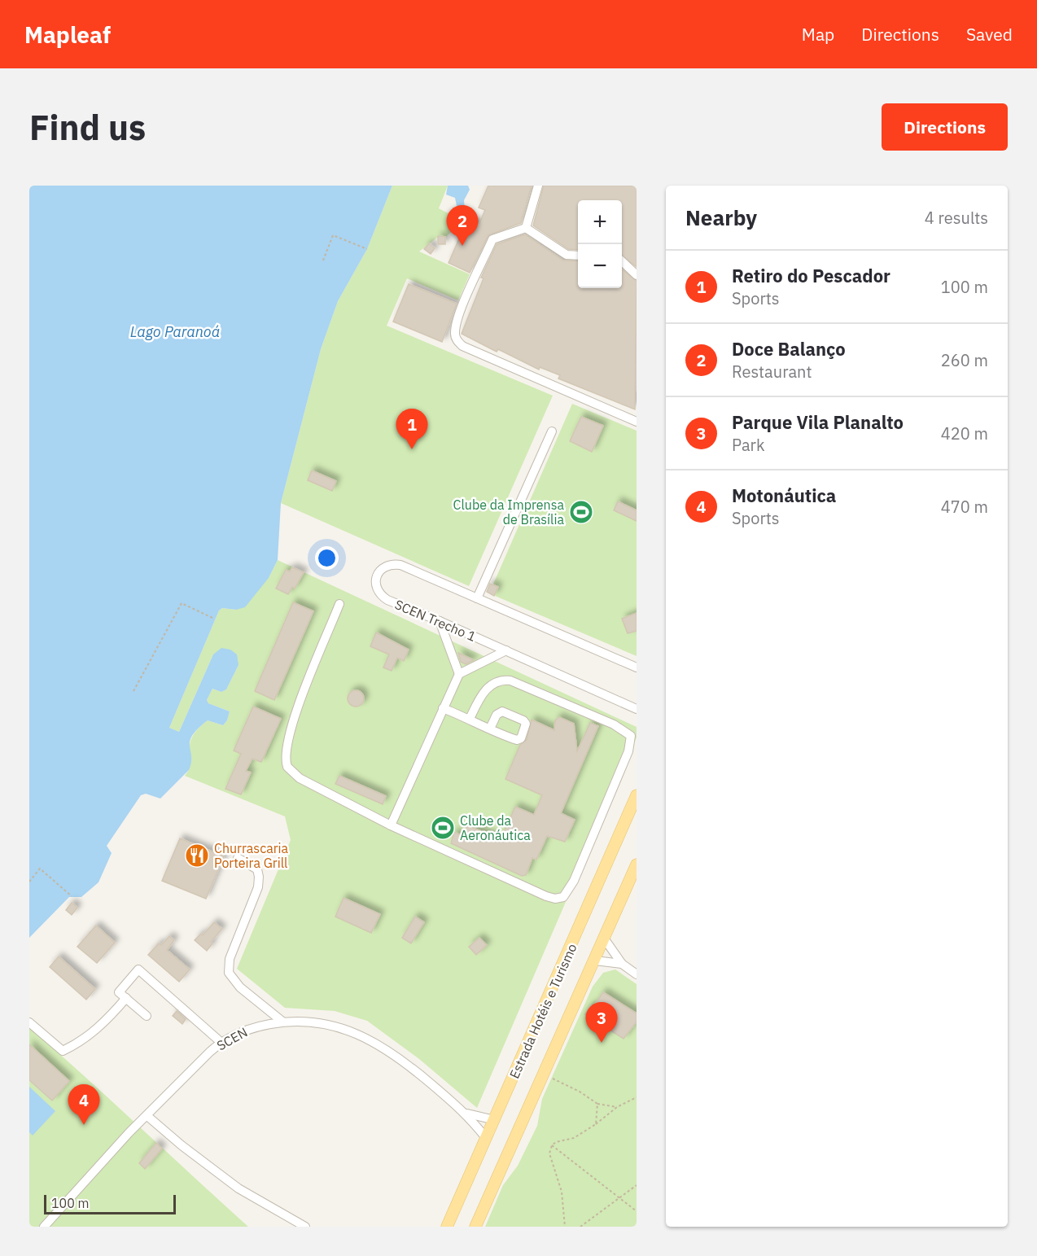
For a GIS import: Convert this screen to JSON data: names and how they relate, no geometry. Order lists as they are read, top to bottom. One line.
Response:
{"streets":{"main road":["Estrada Hotéis e Turismo"],"street":["SCEN Trecho 1","SCEN"]},"crossings":[["Estrada Hotéis e Turismo","SCEN"]],"water":["Lago Paranoá"],"places":{"sports":["Clube da Imprensa de Brasília","Clube da Aeronáutica"],"restaurant":["Churrascaria Porteira Grill"]},"scale_bar":"100 m","page":{"header":"Mapleaf","nav":["Map","Directions","Saved"],"buttons":"Directions","title":"Find us","heading":["Nearby","4 results"],"map_buttons":["+","−"],"pins":["2","1","3","4"],"list":[{"mark":"1","name":"Retiro do Pescador","note":"Sports","value":"100 m"},{"mark":"2","name":"Doce Balanço","note":"Restaurant","value":"260 m"},{"mark":"3","name":"Parque Vila Planalto","note":"Park","value":"420 m"},{"mark":"4","name":"Motonáutica","note":"Sports","value":"470 m"}],"scale":"100 m"}}
